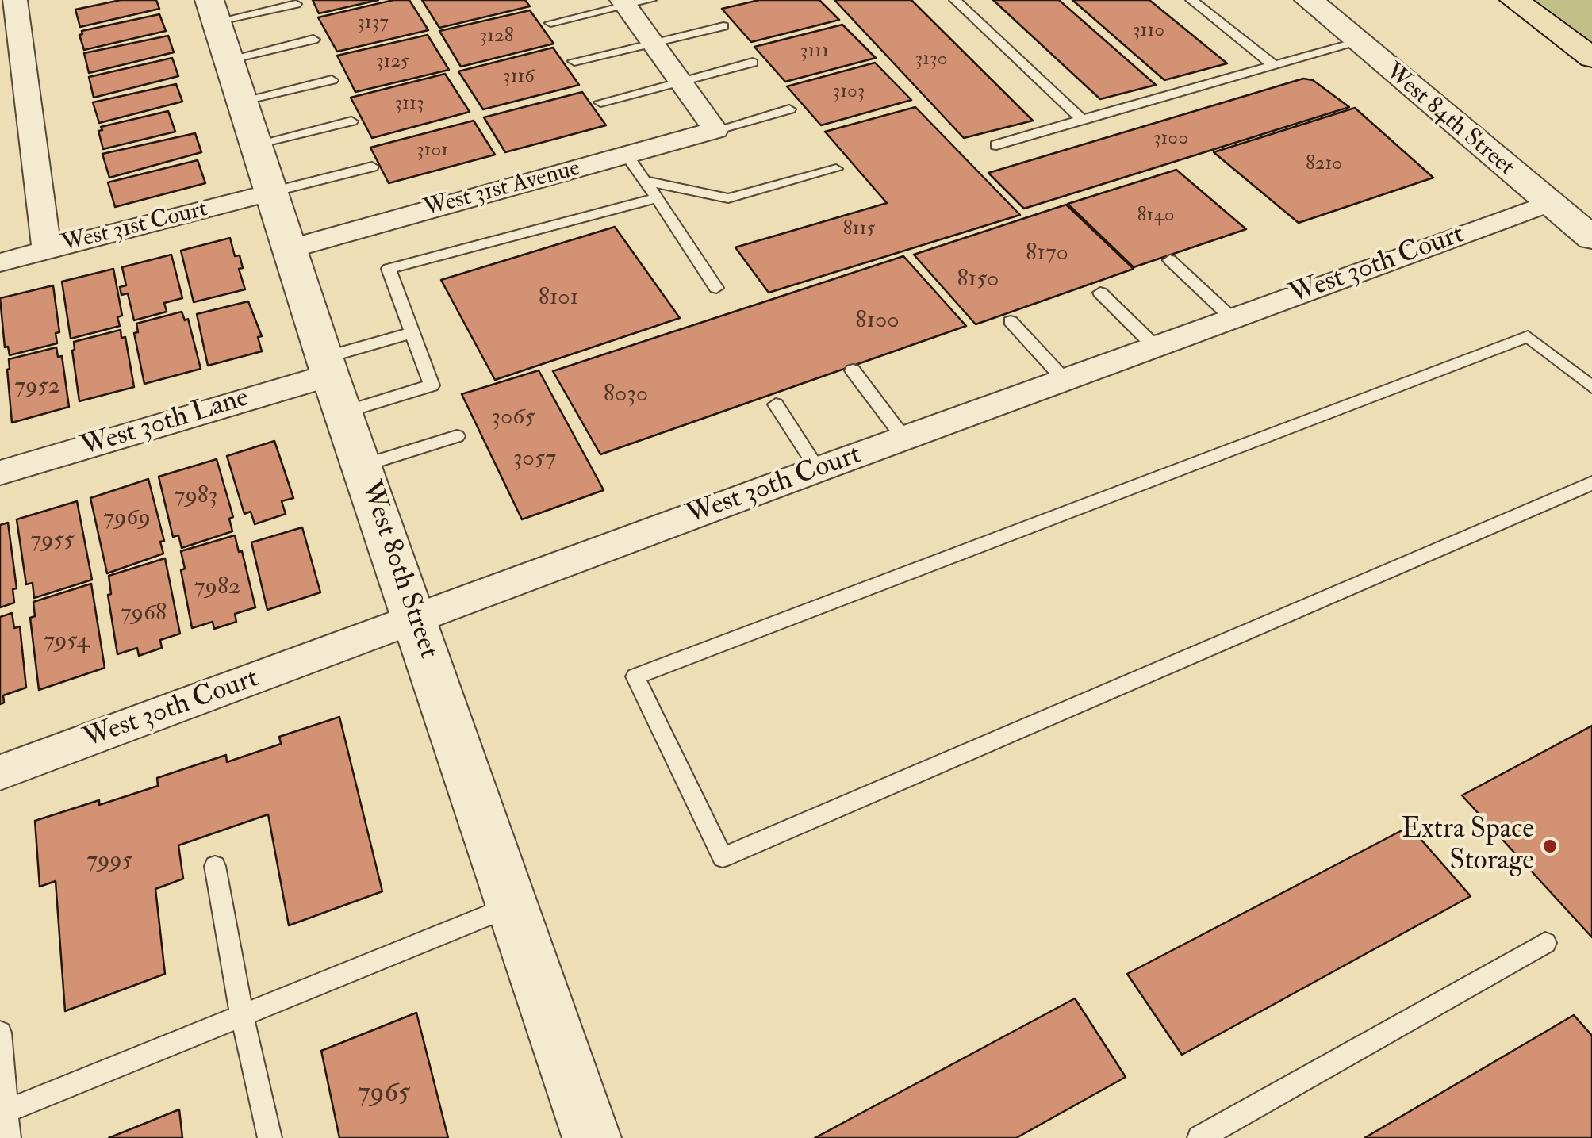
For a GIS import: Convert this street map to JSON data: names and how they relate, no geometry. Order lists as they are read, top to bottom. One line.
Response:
{"streets":{"street":["West 84th Street","West 31st Avenue","West 31st Court","West 30th Court","West 30th Lane","West 80th Street"]},"crossings":[["West 84th Street","West 30th Court"],["West 31st Avenue","West 80th Street"],["West 31st Court","West 80th Street"],["West 30th Court","West 80th Street"],["West 30th Lane","West 80th Street"]],"places":["Extra Space Storage"],"house_numbers":["3137","3110","3128","3111","3130","3125","3116","3103","3113","3100","3101","8210","8140","8115","8170","8150","8101","8100","7952","8030","3065","3057","7983","7969","7955","7982","7968","7954","7995","7965"]}
